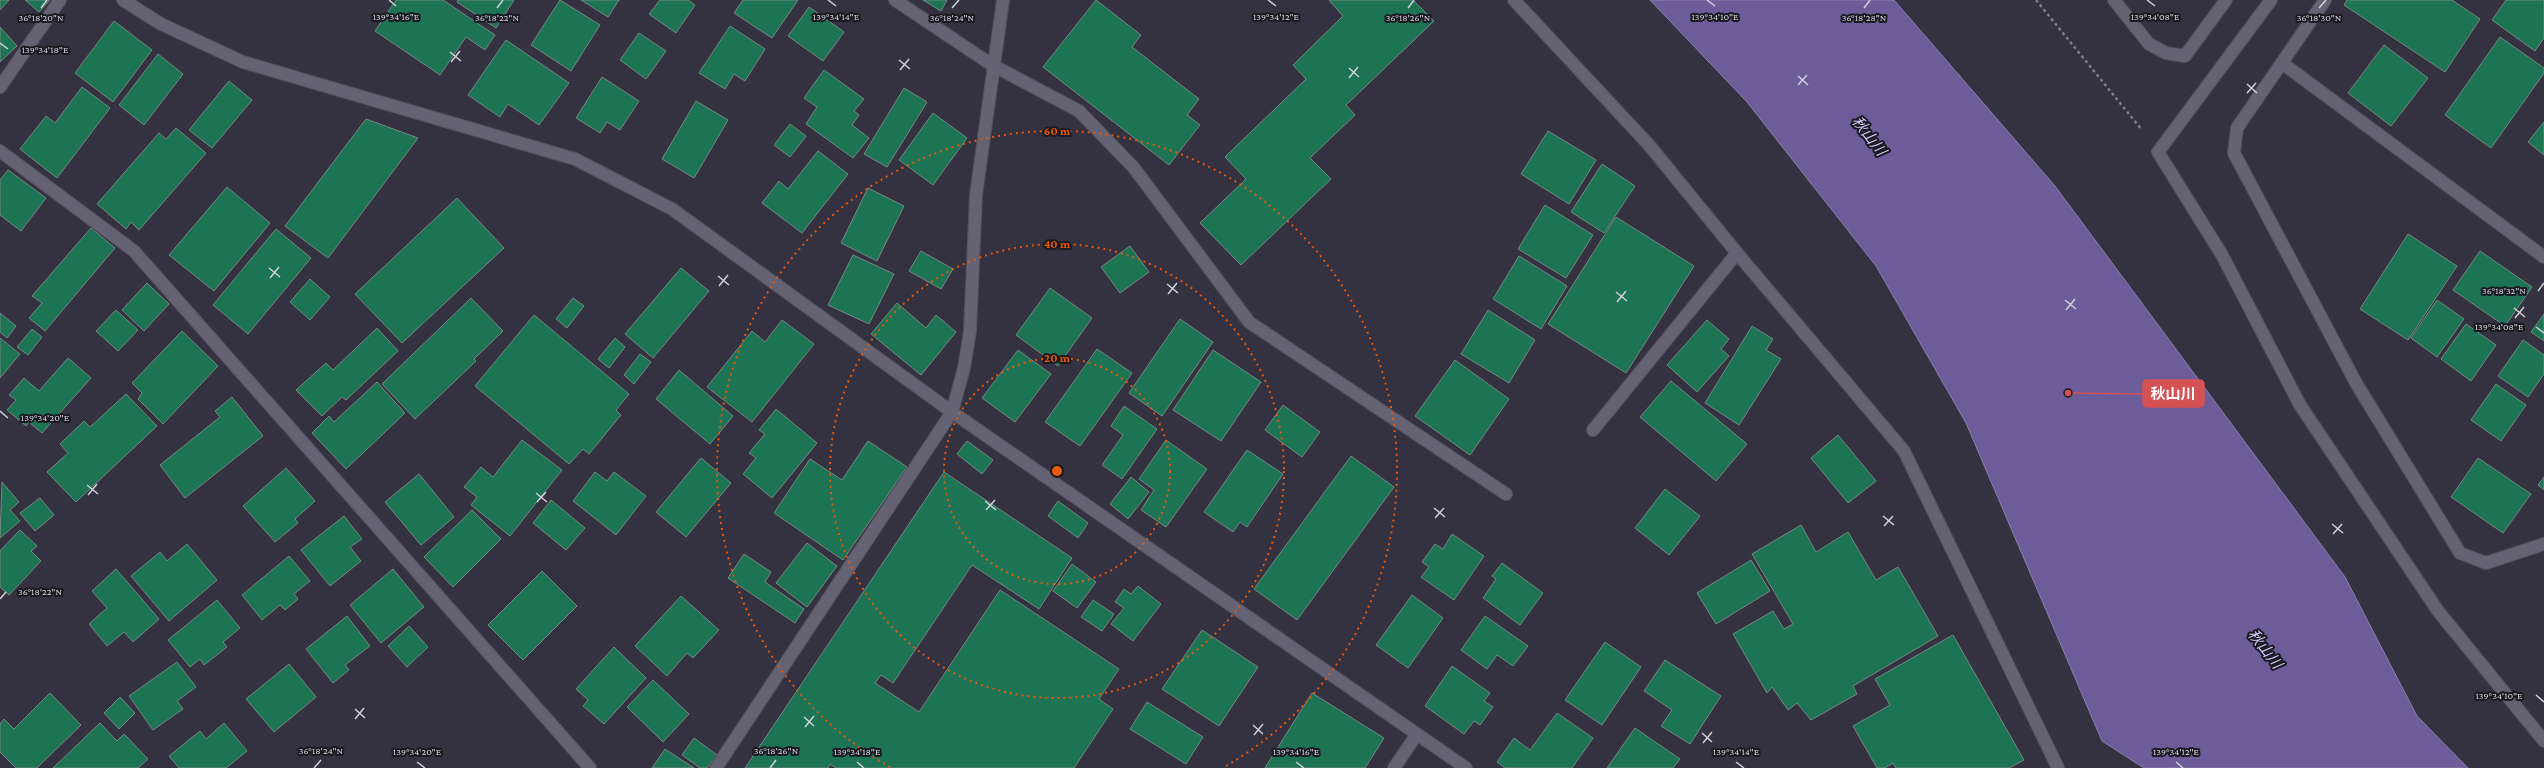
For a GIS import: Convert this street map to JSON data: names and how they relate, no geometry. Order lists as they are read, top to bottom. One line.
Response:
{"water":["秋山川"],"places":["秋山川"],"coordinates":["139°34'16\"E","139°34'14\"E","139°34'12\"E","139°34'10\"E","139°34'08\"E","36°18'20\"N","36°18'22\"N","36°18'24\"N","36°18'26\"N","36°18'28\"N","36°18'30\"N","139°34'18\"E","36°18'32\"N","139°34'20\"E"],"rings":["60 m","40 m","20 m"]}
